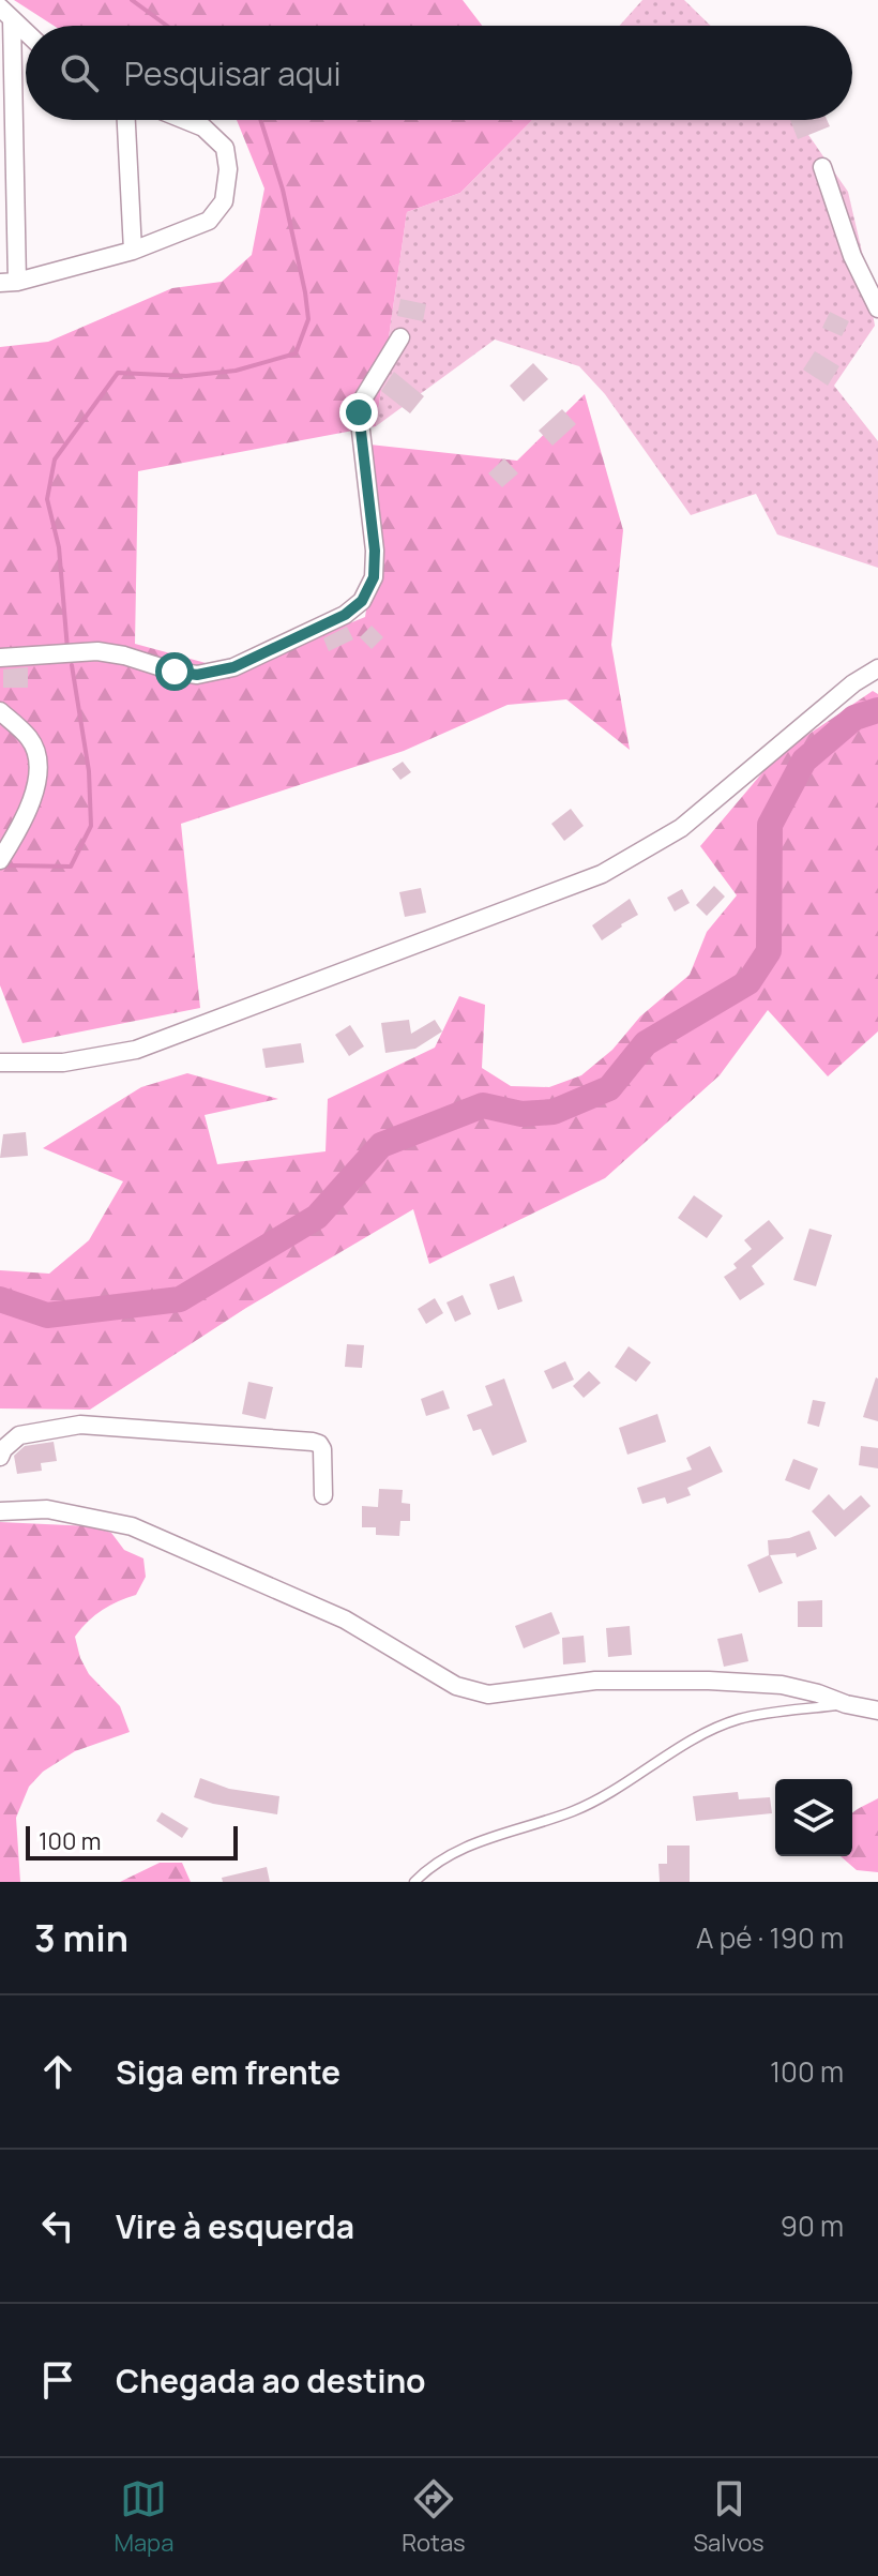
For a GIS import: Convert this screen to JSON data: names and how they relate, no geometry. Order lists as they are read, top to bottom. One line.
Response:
{"scale_bar":"100 m","page":{"search":"Pesquisar aqui","scale":"100 m","heading":["3 min","A pé · 190 m"],"list":[["Siga em frente","100 m"],["Vire à esquerda","90 m"],"Chegada ao destino"],"nav":["Mapa","Rotas","Salvos"]}}
